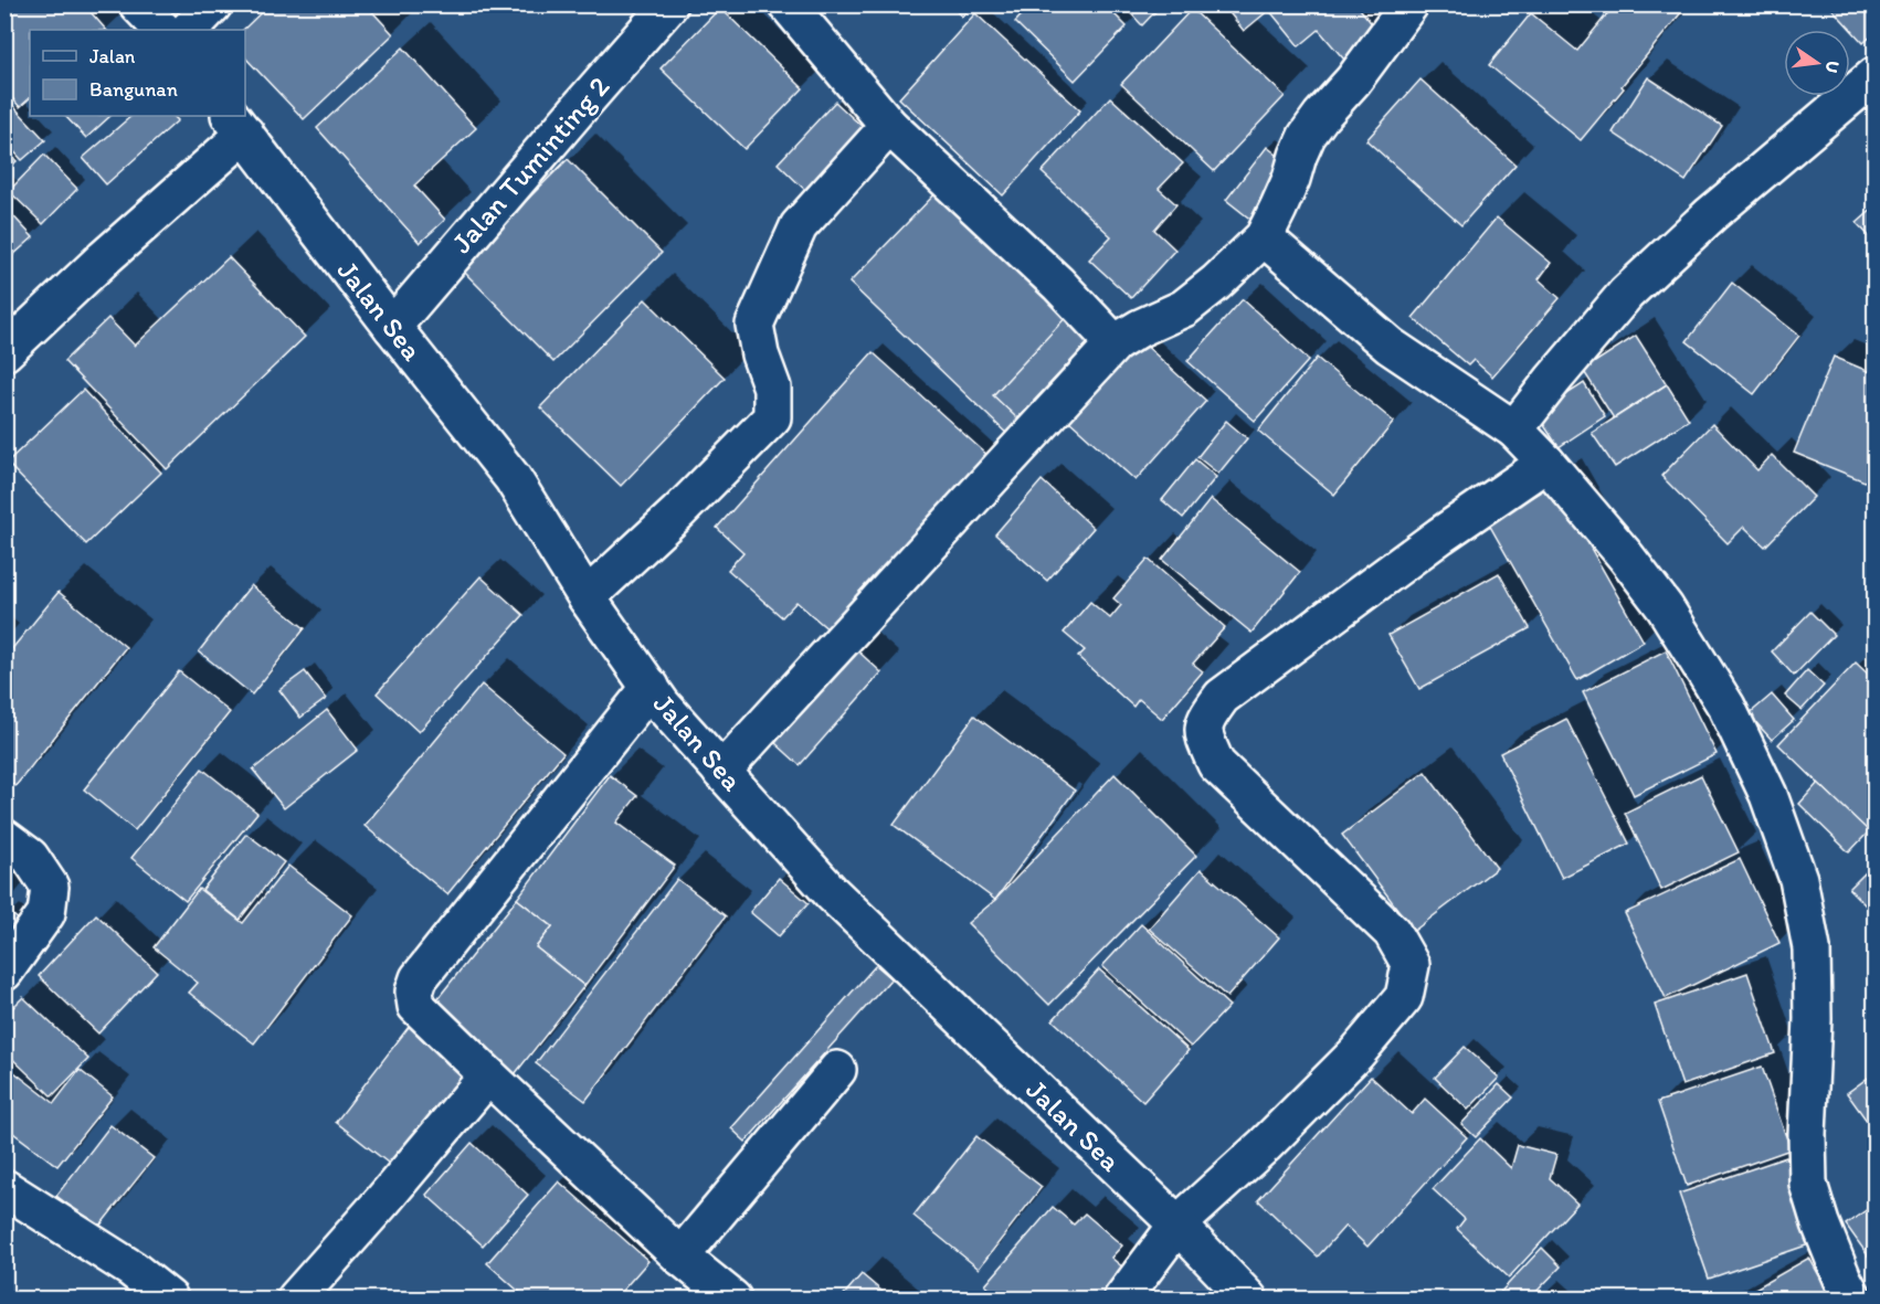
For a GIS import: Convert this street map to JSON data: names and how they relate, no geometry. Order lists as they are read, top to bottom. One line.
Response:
{"streets":{"street":["Jalan Tuminting 2","Jalan Sea"]},"crossings":[["Jalan Tuminting 2","Jalan Sea"]],"legend":["Jalan","Bangunan"],"north":"right"}
